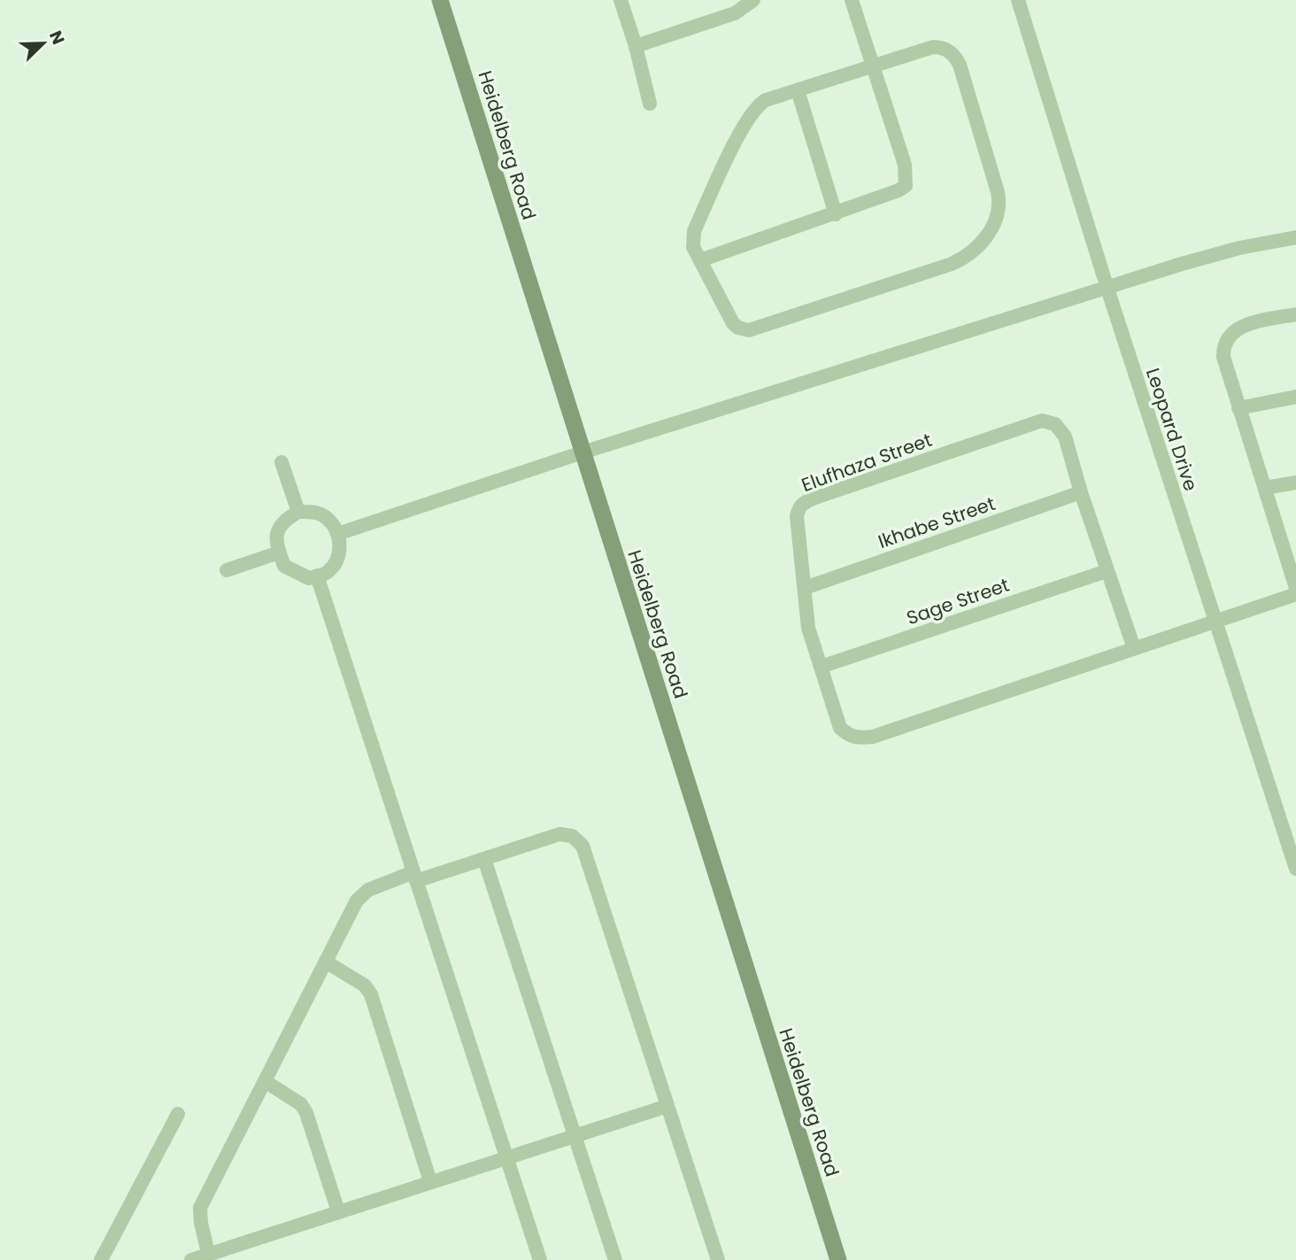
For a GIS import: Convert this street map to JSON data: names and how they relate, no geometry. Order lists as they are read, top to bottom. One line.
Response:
{"streets":{"main road":["Heidelberg Road"],"street":["Leopard Drive","Elufhaza Street","Ikhabe Street","Sage Street"]},"crossings":[["Leopard Drive","Elufhaza Street"],["Elufhaza Street","Ikhabe Street"],["Elufhaza Street","Sage Street"]],"north":"top right"}
